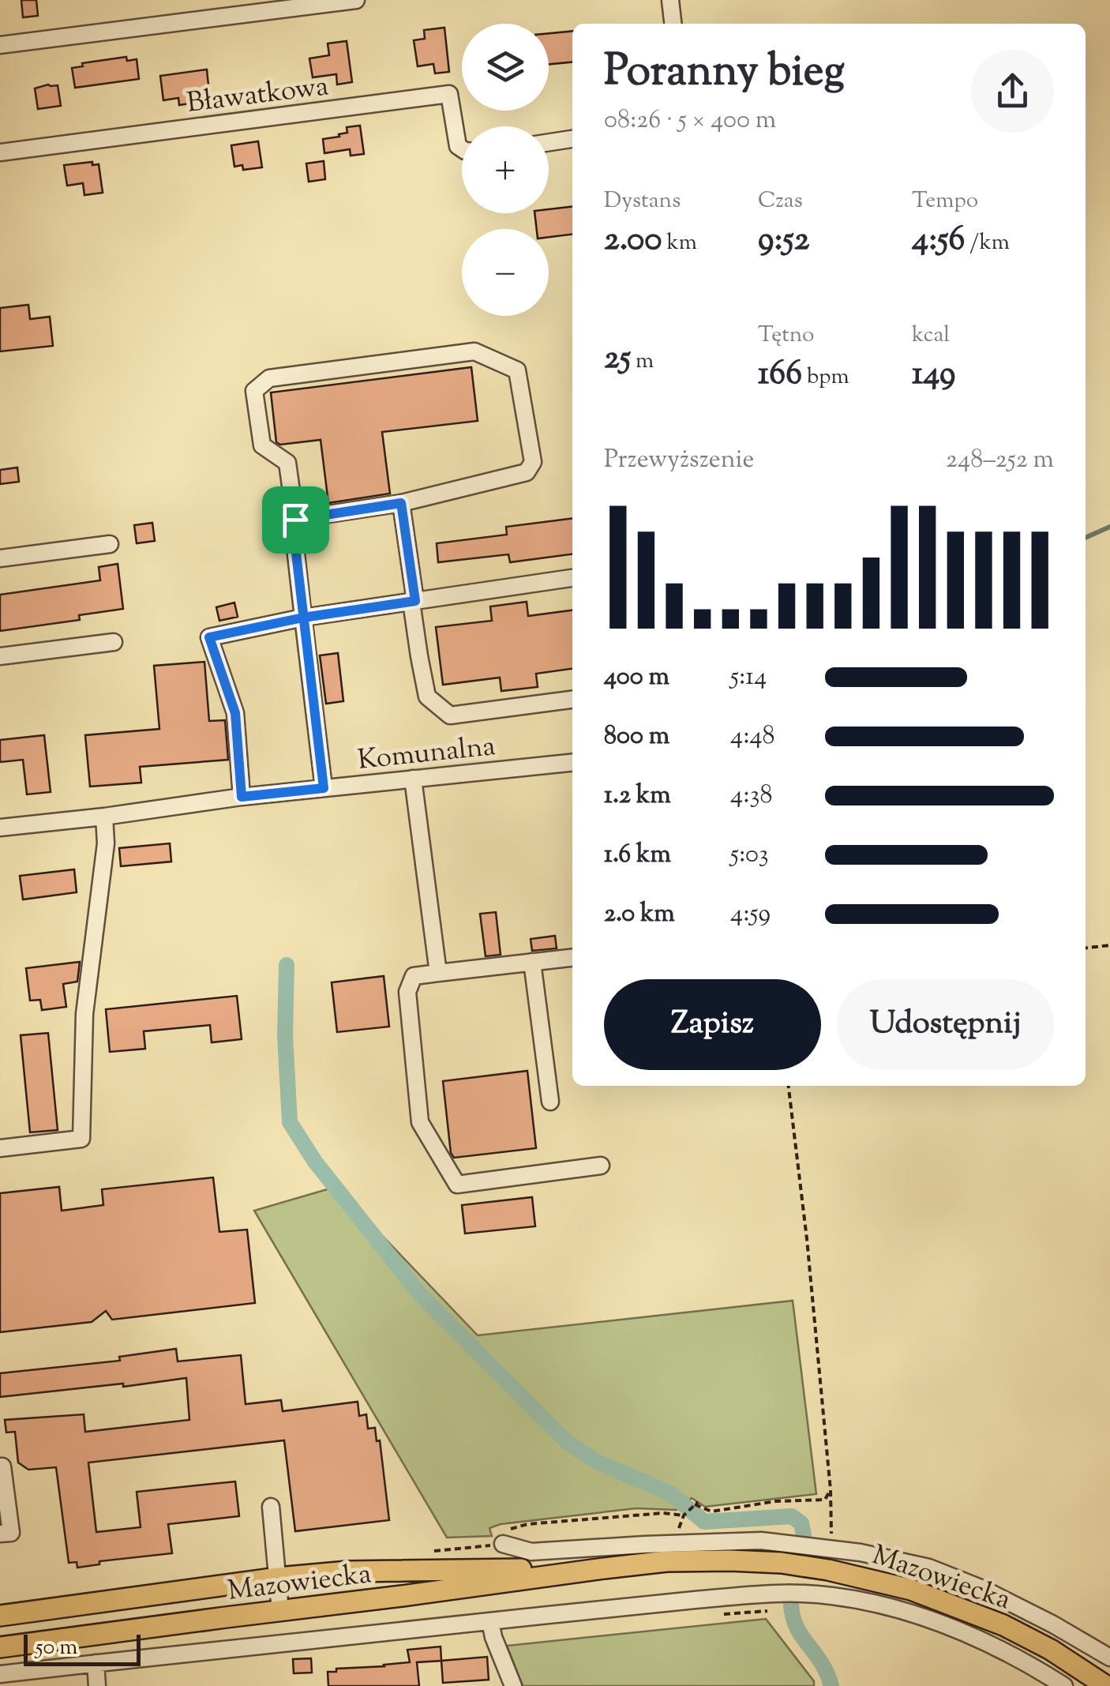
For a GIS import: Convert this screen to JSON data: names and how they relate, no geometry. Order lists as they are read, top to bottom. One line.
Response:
{"streets":{"main road":["Mazowiecka"],"street":["Bławatkowa","Komunalna"]},"scale_bar":"50 m","page":{"map_buttons":["+","−"],"heading":["Poranny bieg","08:26 · 5 × 400 m"],"stats":[["Dystans","2.00 km"],["Czas","9:52"],["Tempo","4:56 /km"],["25 m"],["Tętno","166 bpm"],["kcal","149"]],"chart":["Przewyższenie","248–252 m"],"list":[{"name":"400 m","note":"5:14"},{"name":"800 m","note":"4:48"},{"name":"1.2 km","note":"4:38"},{"name":"1.6 km","note":"5:03"},{"name":"2.0 km","note":"4:59"}],"buttons":["Zapisz","Udostępnij"],"scale":"50 m"}}
